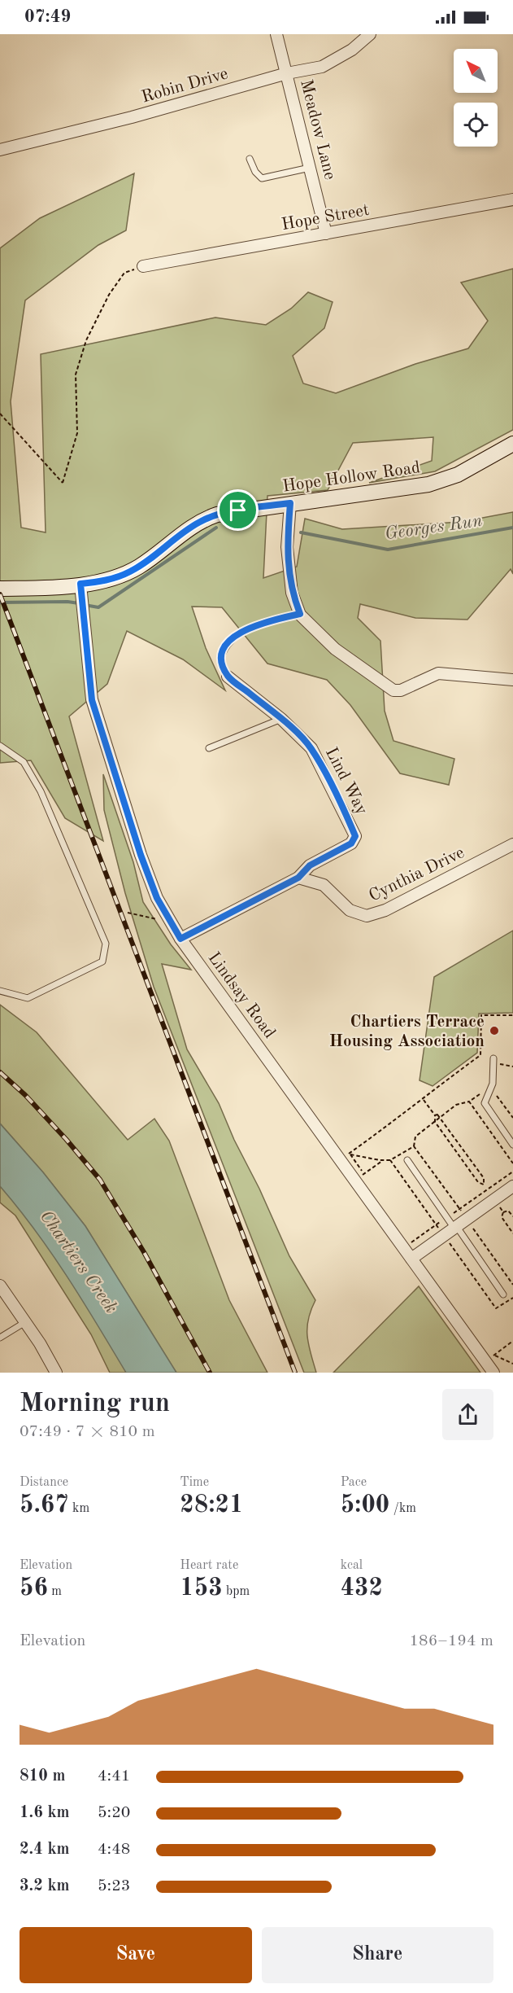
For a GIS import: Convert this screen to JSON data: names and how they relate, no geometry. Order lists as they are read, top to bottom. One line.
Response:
{"streets":{"main road":["Hope Hollow Road"],"street":["Robin Drive","Meadow Lane","Hope Street","Lind Way","Cynthia Drive","Lindsay Road"]},"crossings":[["Robin Drive","Meadow Lane"],["Meadow Lane","Hope Street"],["Hope Hollow Road","Lindsay Road"],["Lind Way","Cynthia Drive"]],"water":["Georges Run","Chartiers Creek"],"places":["Chartiers Terrace Housing Association"],"north":"top left","page":{"status":"07:49","heading":["Morning run","07:49 · 7 × 810 m"],"stats":[["Distance","5.67 km"],["Time","28:21"],["Pace","5:00 /km"],["Elevation","56 m"],["Heart rate","153 bpm"],["kcal","432"]],"chart":["Elevation","186–194 m"],"list":[{"name":"810 m","note":"4:41"},{"name":"1.6 km","note":"5:20"},{"name":"2.4 km","note":"4:48"},{"name":"3.2 km","note":"5:23"}],"buttons":["Save","Share"]}}
